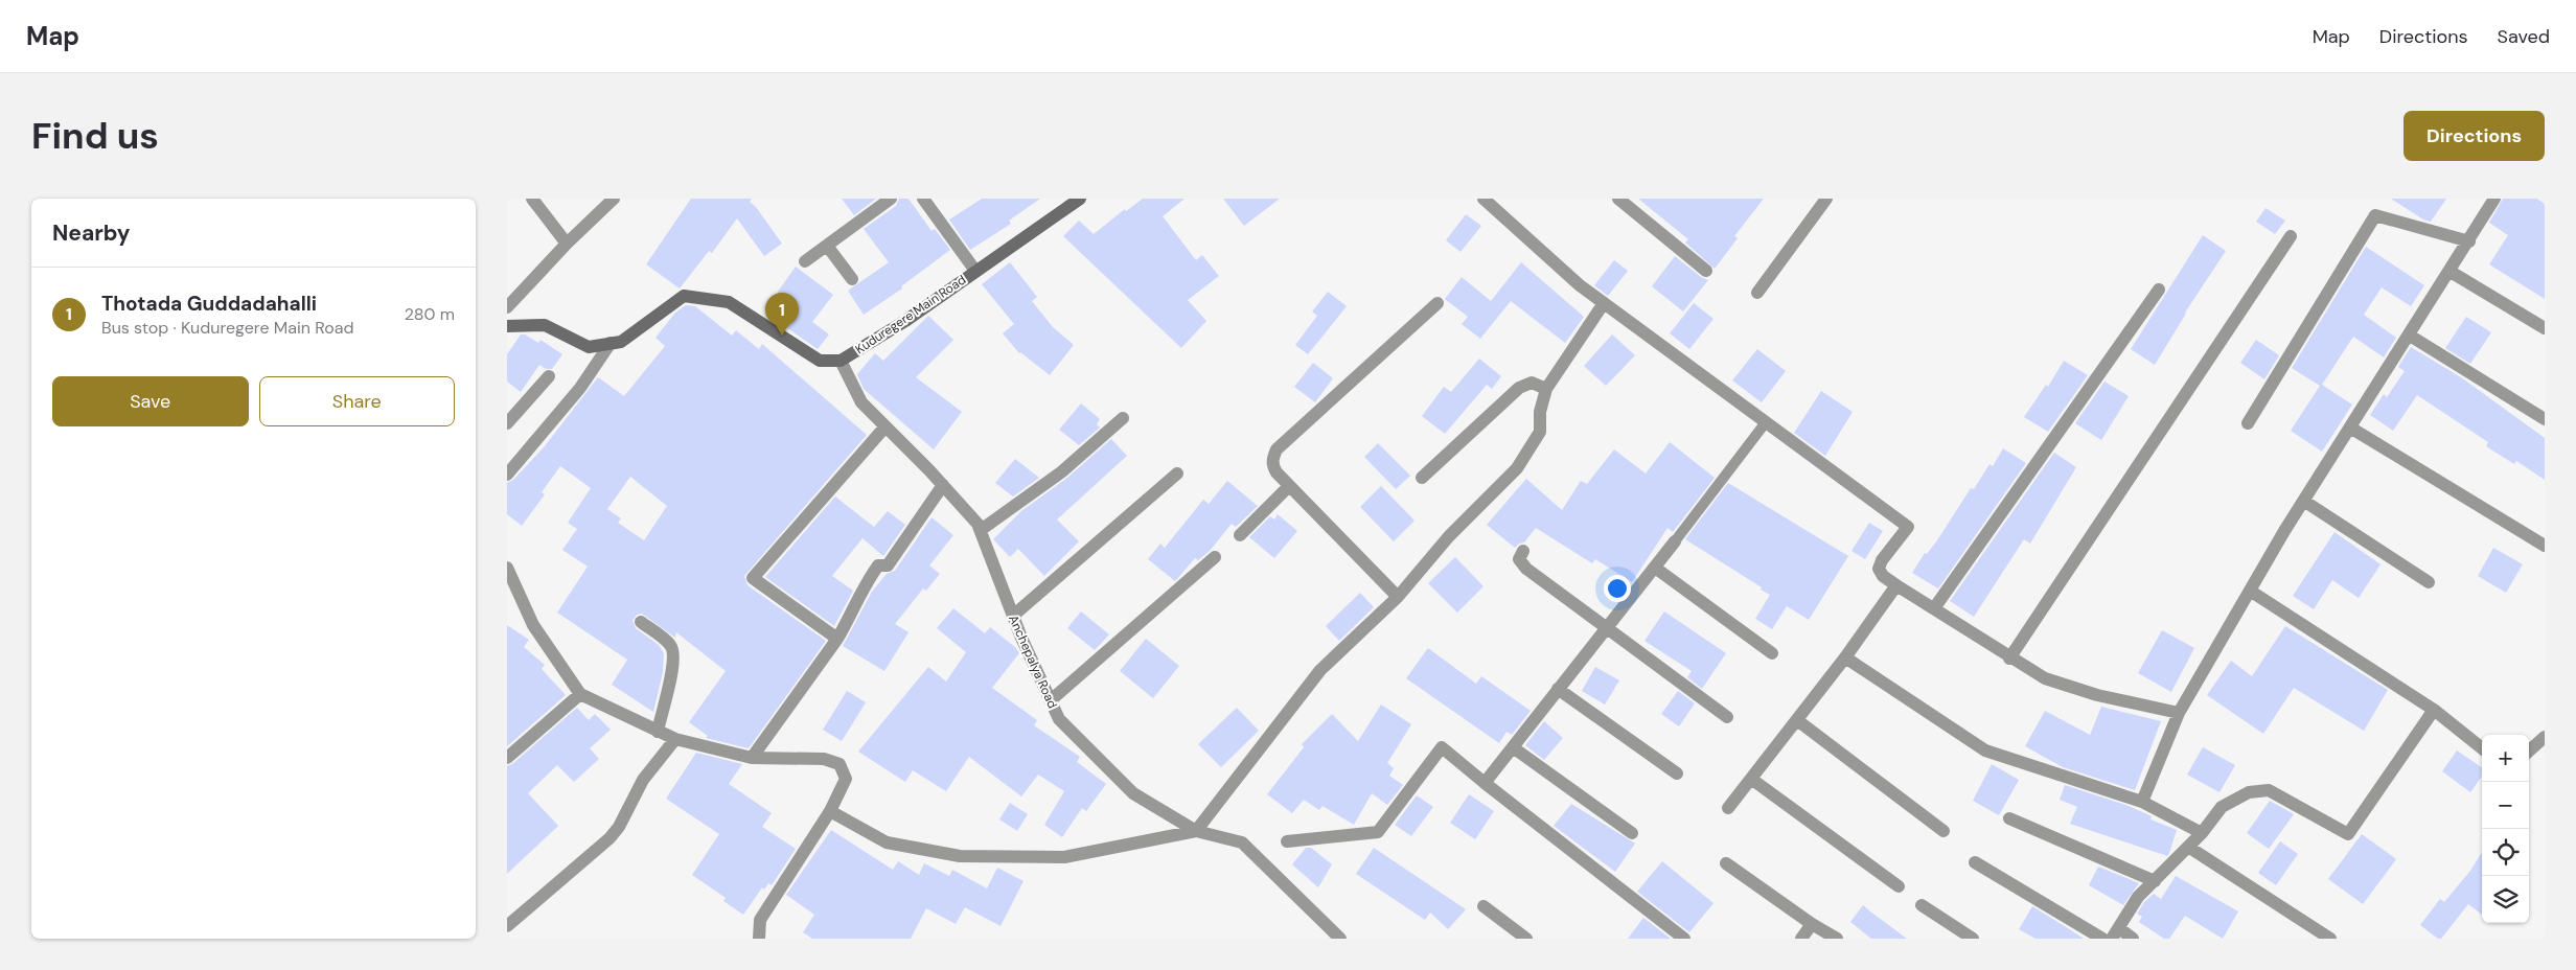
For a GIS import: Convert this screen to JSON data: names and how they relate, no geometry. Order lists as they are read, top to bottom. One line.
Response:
{"streets":{"street":["Kuduregere Main Road","Anchepalya Road"]},"crossings":[["Kuduregere Main Road","Anchepalya Road"]],"page":{"header":"Map","nav":["Map","Directions","Saved"],"buttons":["Directions",["Save","Share"]],"title":"Find us","heading":"Nearby","list":[{"mark":"1","name":"Thotada Guddadahalli","note":"Bus stop · Kuduregere Main Road","value":"280 m"}],"pins":"1","map_buttons":["+","−"]}}
